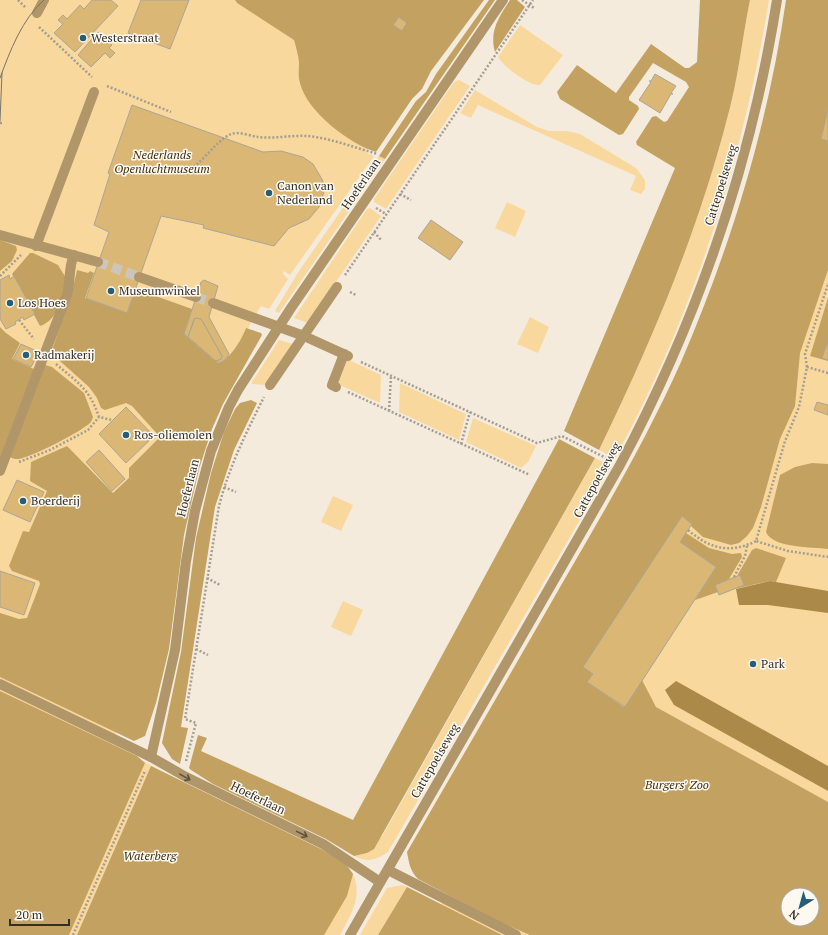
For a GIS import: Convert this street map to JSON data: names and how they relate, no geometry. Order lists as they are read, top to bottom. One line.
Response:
{"streets":{"street":["Hoeferlaan","Cattepoelseweg"]},"crossings":[["Hoeferlaan","Cattepoelseweg"]],"parks":["Nederlands Openluchtmuseum","Burgers' Zoo","Waterberg"],"places":["Westerstraat","Canon van Nederland","Museumwinkel","Los Hoes","Radmakerij","Ros-oliemolen","Boerderij","Park"],"scale_bar":"20 m","north":"bottom left"}
